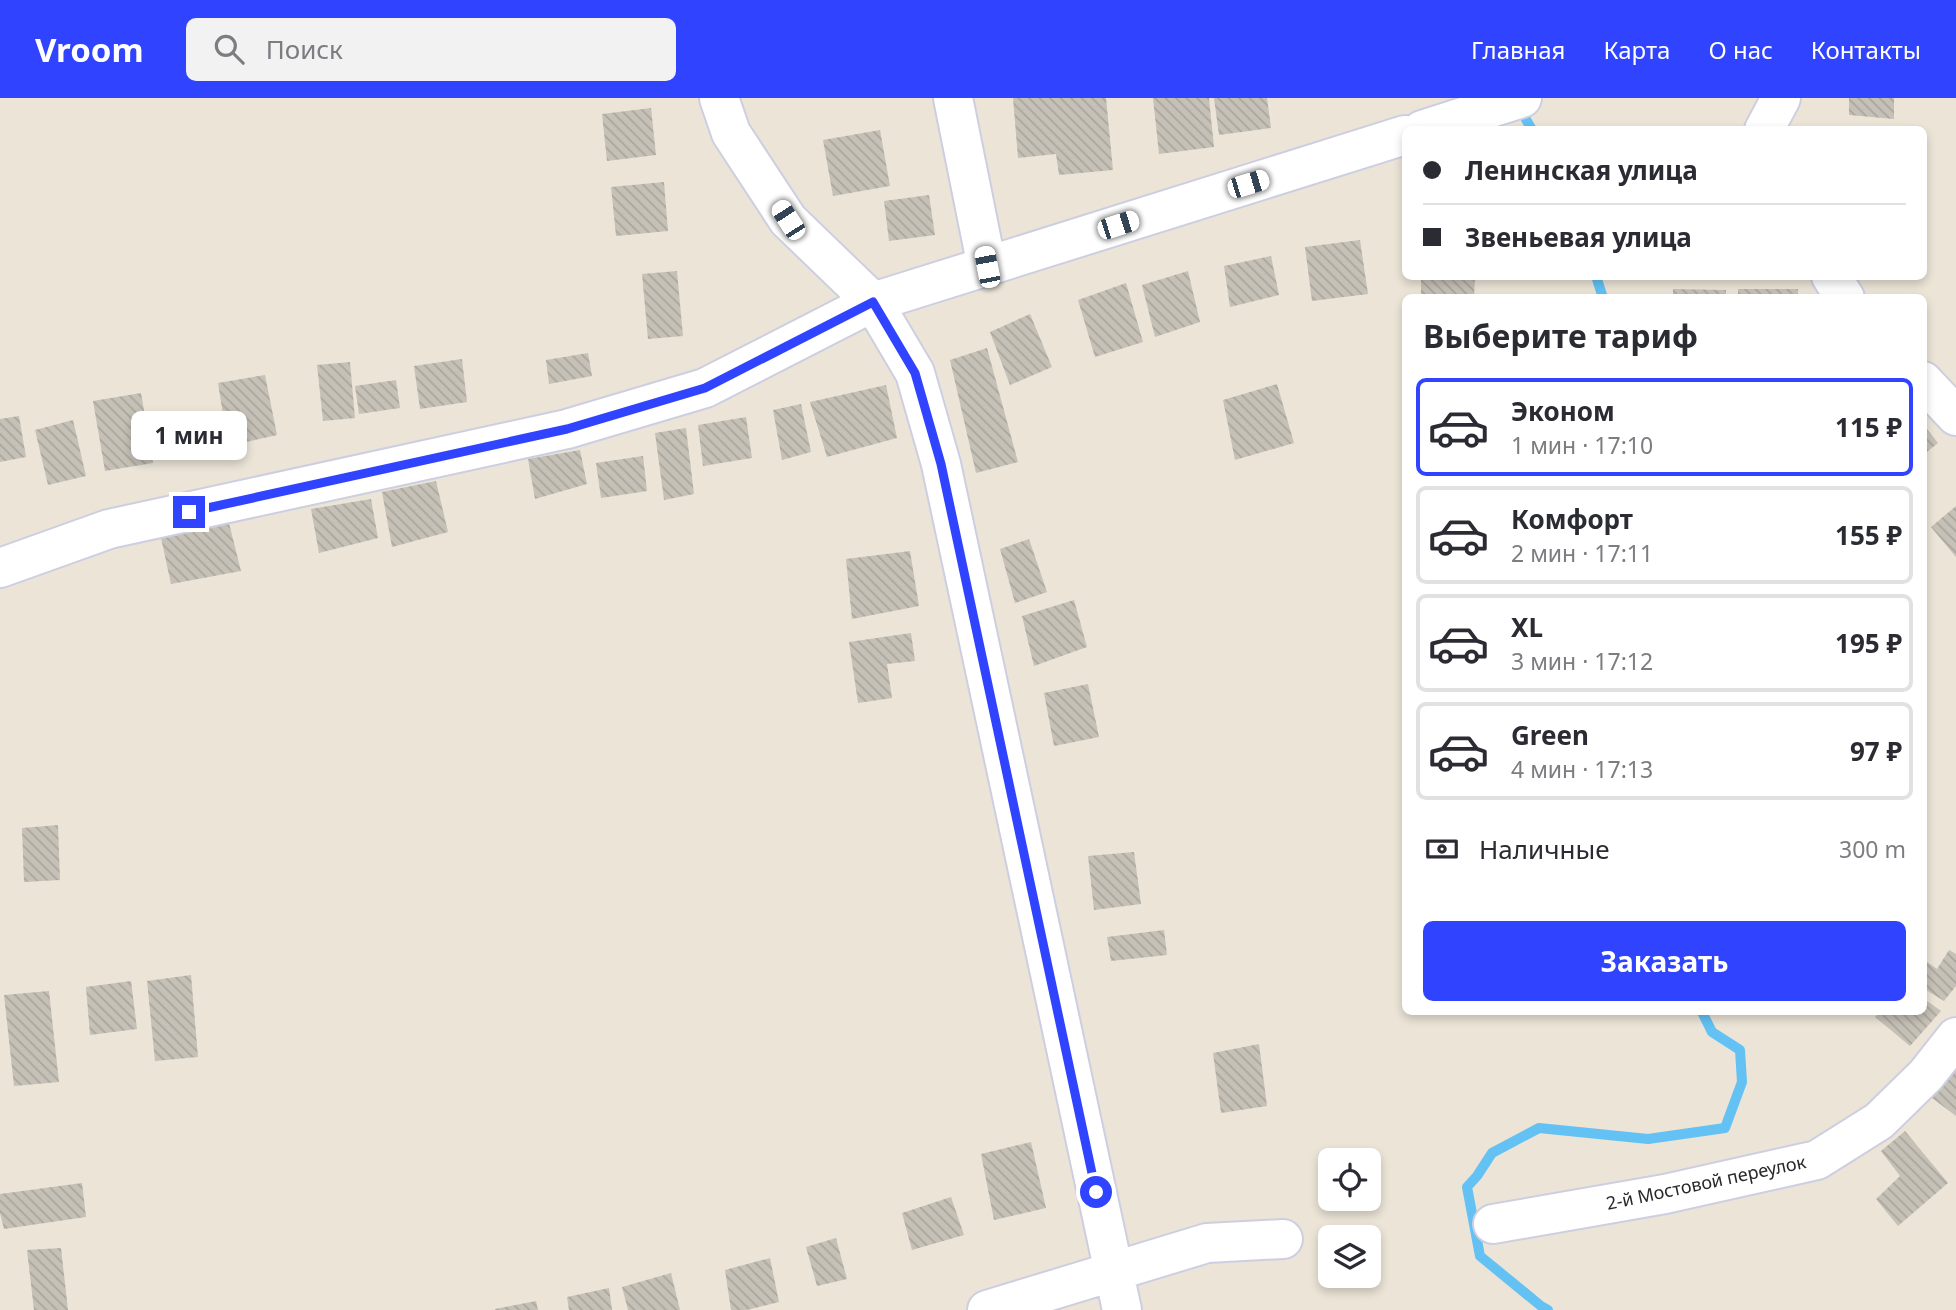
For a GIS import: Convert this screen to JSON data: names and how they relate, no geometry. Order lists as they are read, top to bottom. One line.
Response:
{"streets":{"street":["2-й Мостовой переулок"]},"page":{"header":"Vroom","search":"Поиск","nav":["Главная","Карта","О нас","Контакты"],"banner":["Ленинская улица","Звеньевая улица"],"heading":"Выберите тариф","list":[{"name":"Эконом","note":"1 мин · 17:10","value":"115 ₽"},{"name":"Комфорт","note":"2 мин · 17:11","value":"155 ₽"},{"name":"XL","note":"3 мин · 17:12","value":"195 ₽"},{"name":"Green","note":"4 мин · 17:13","value":"97 ₽"}],"bubble":"1 мин","pay":["Наличные","300 m"],"buttons":"Заказать"}}
